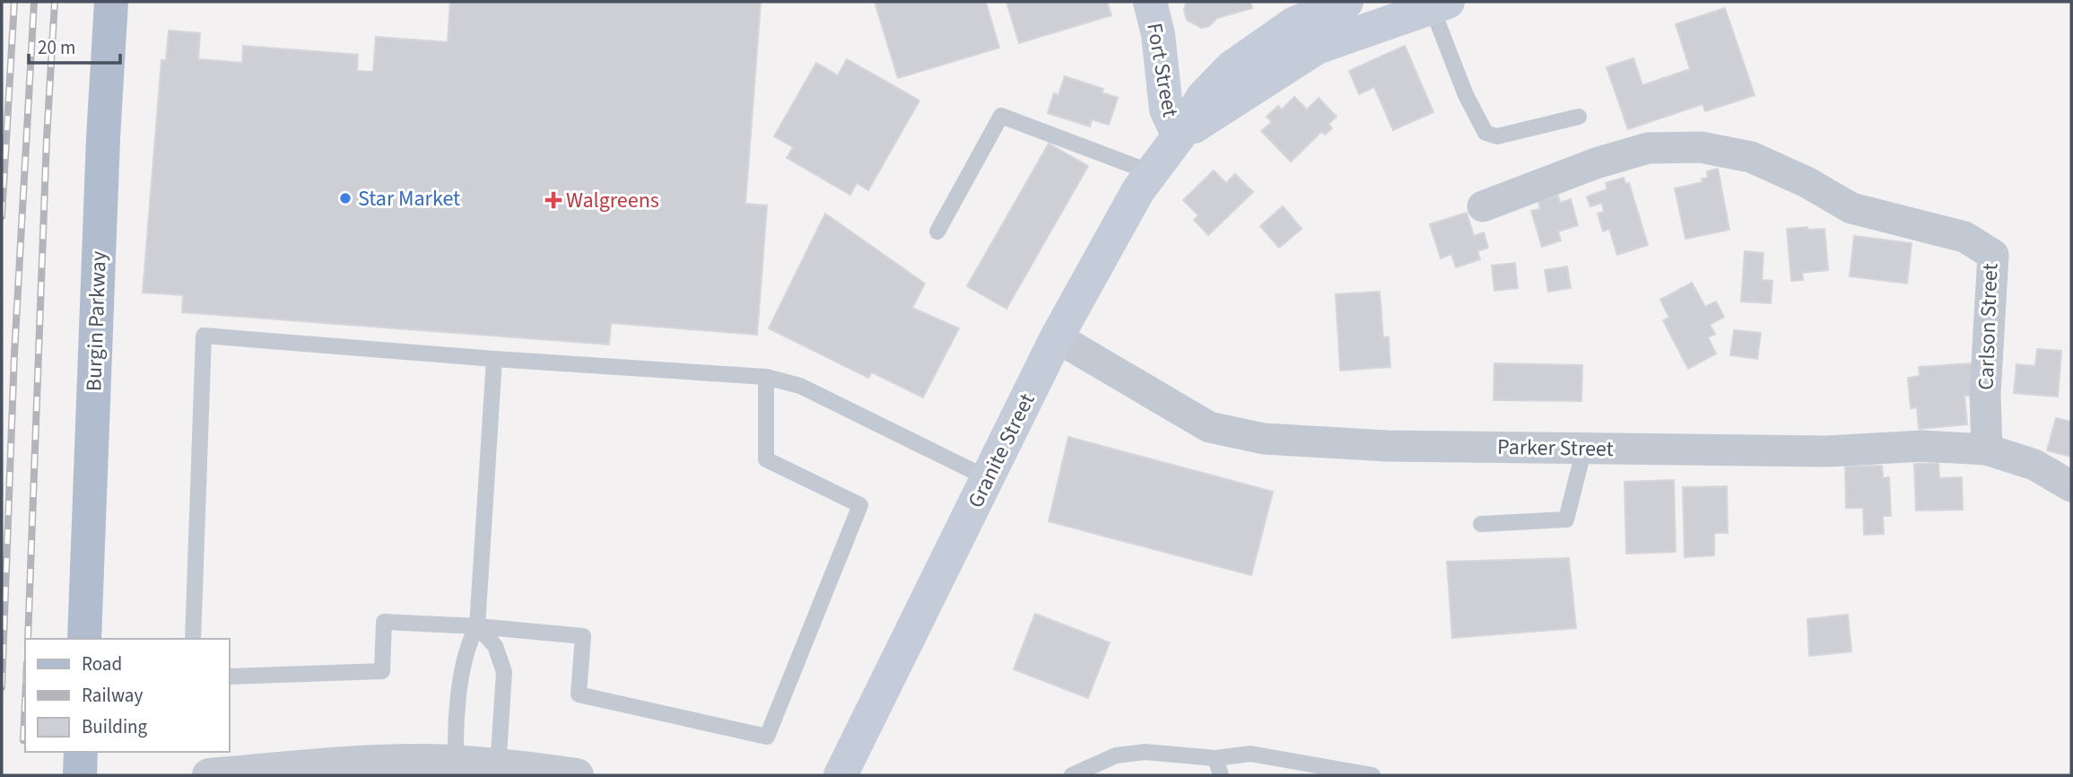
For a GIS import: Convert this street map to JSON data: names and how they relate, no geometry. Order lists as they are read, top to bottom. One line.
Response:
{"streets":{"main road":["Fort Street","Burgin Parkway","Granite Street"],"street":["Carlson Street","Parker Street"]},"crossings":[["Fort Street","Granite Street"],["Carlson Street","Parker Street"],["Parker Street","Granite Street"]],"places":{"other":["Star Market"],"health":["Walgreens"]},"legend":["Road","Railway","Building"],"scale_bar":"20 m"}
